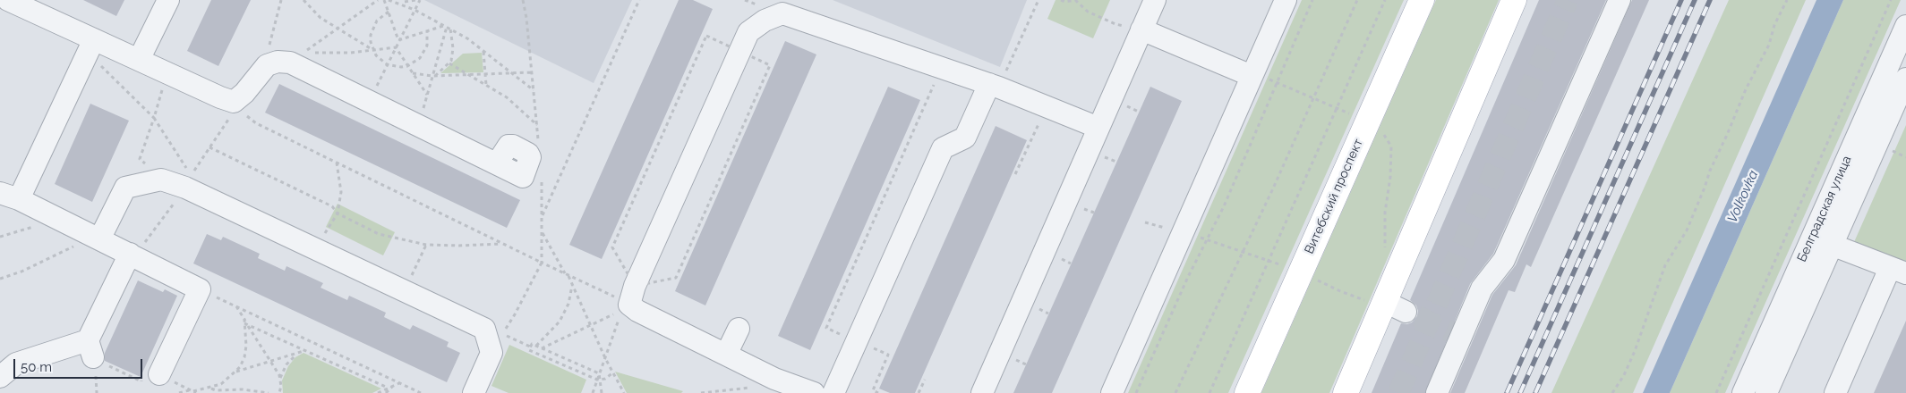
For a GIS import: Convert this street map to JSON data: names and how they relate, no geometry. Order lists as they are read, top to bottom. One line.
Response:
{"streets":{"main road":["Витебский проспект"],"street":["Белградская улица"]},"water":["Volkovka"],"scale_bar":"50 m"}
